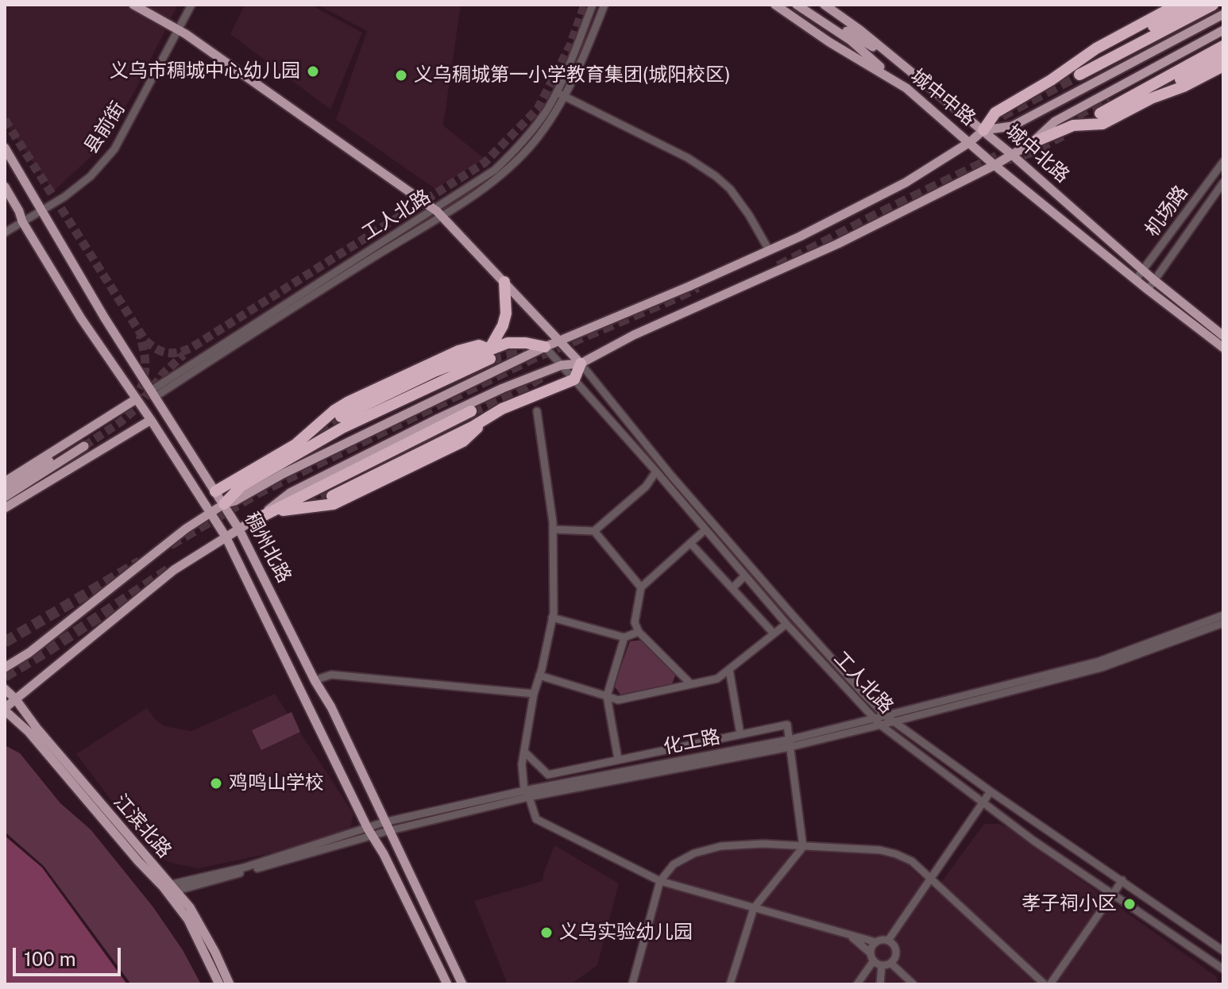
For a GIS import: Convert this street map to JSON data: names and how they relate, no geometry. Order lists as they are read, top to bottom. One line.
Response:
{"streets":{"main road":["城中中路","城中北路","稠州北路","江滨北路"],"street":["县前街","机场路","工人北路","化工路"]},"crossings":[["城中中路","机场路"],["县前街","稠州北路"],["城中北路","机场路"],["工人北路","化工路"],["稠州北路","化工路"],["化工路","江滨北路"]],"places":["义乌市稠城中心幼儿园","义乌稠城第一小学教育集团(城阳校区)","鸡鸣山学校","孝子祠小区","义乌实验幼儿园"],"scale_bar":"100 m"}
